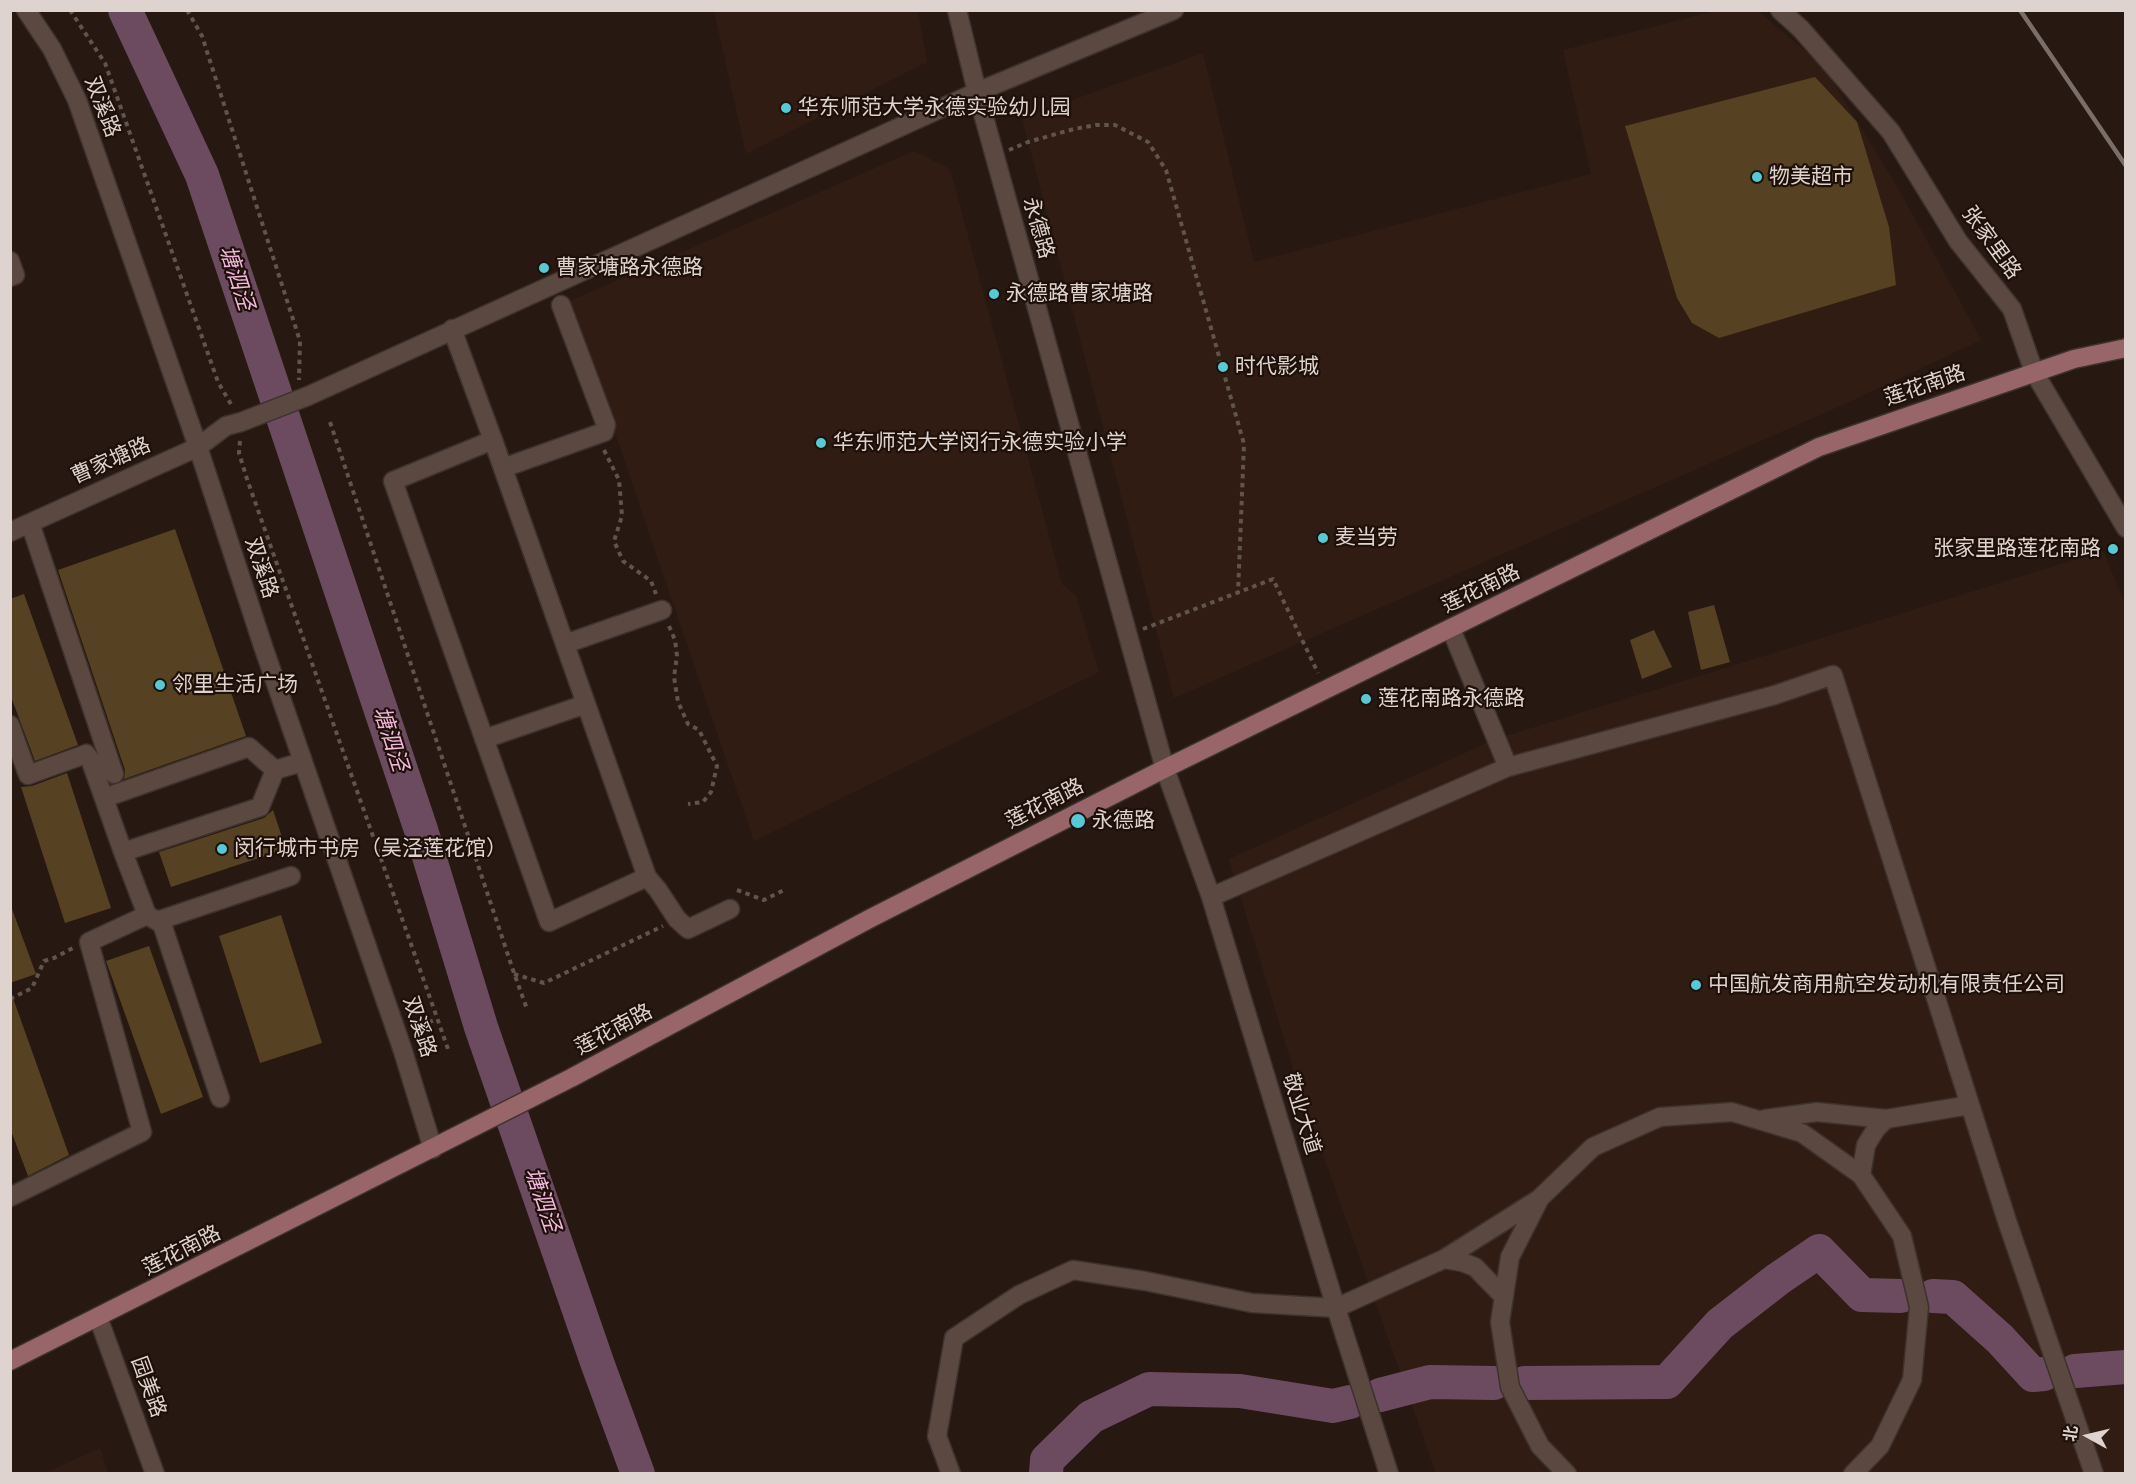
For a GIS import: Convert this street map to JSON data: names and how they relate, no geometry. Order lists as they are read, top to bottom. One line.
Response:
{"streets":{"main road":["莲花南路"],"street":["双溪路","永德路","张家里路","曹家塘路","敬业大道","园美路"]},"crossings":[["双溪路","莲花南路"],["双溪路","曹家塘路"],["永德路","莲花南路"],["永德路","曹家塘路"],["永德路","敬业大道"],["张家里路","莲花南路"],["莲花南路","敬业大道"],["莲花南路","园美路"]],"water":["塘泗泾"],"places":["华东师范大学永德实验幼儿园","物美超市","曹家塘路永德路","永德路曹家塘路","时代影城","华东师范大学闵行永德实验小学","麦当劳","张家里路莲花南路","邻里生活广场","莲花南路永德路","永德路","闵行城市书房（吴泾莲花馆）","中国航发商用航空发动机有限责任公司"],"north":"left"}
